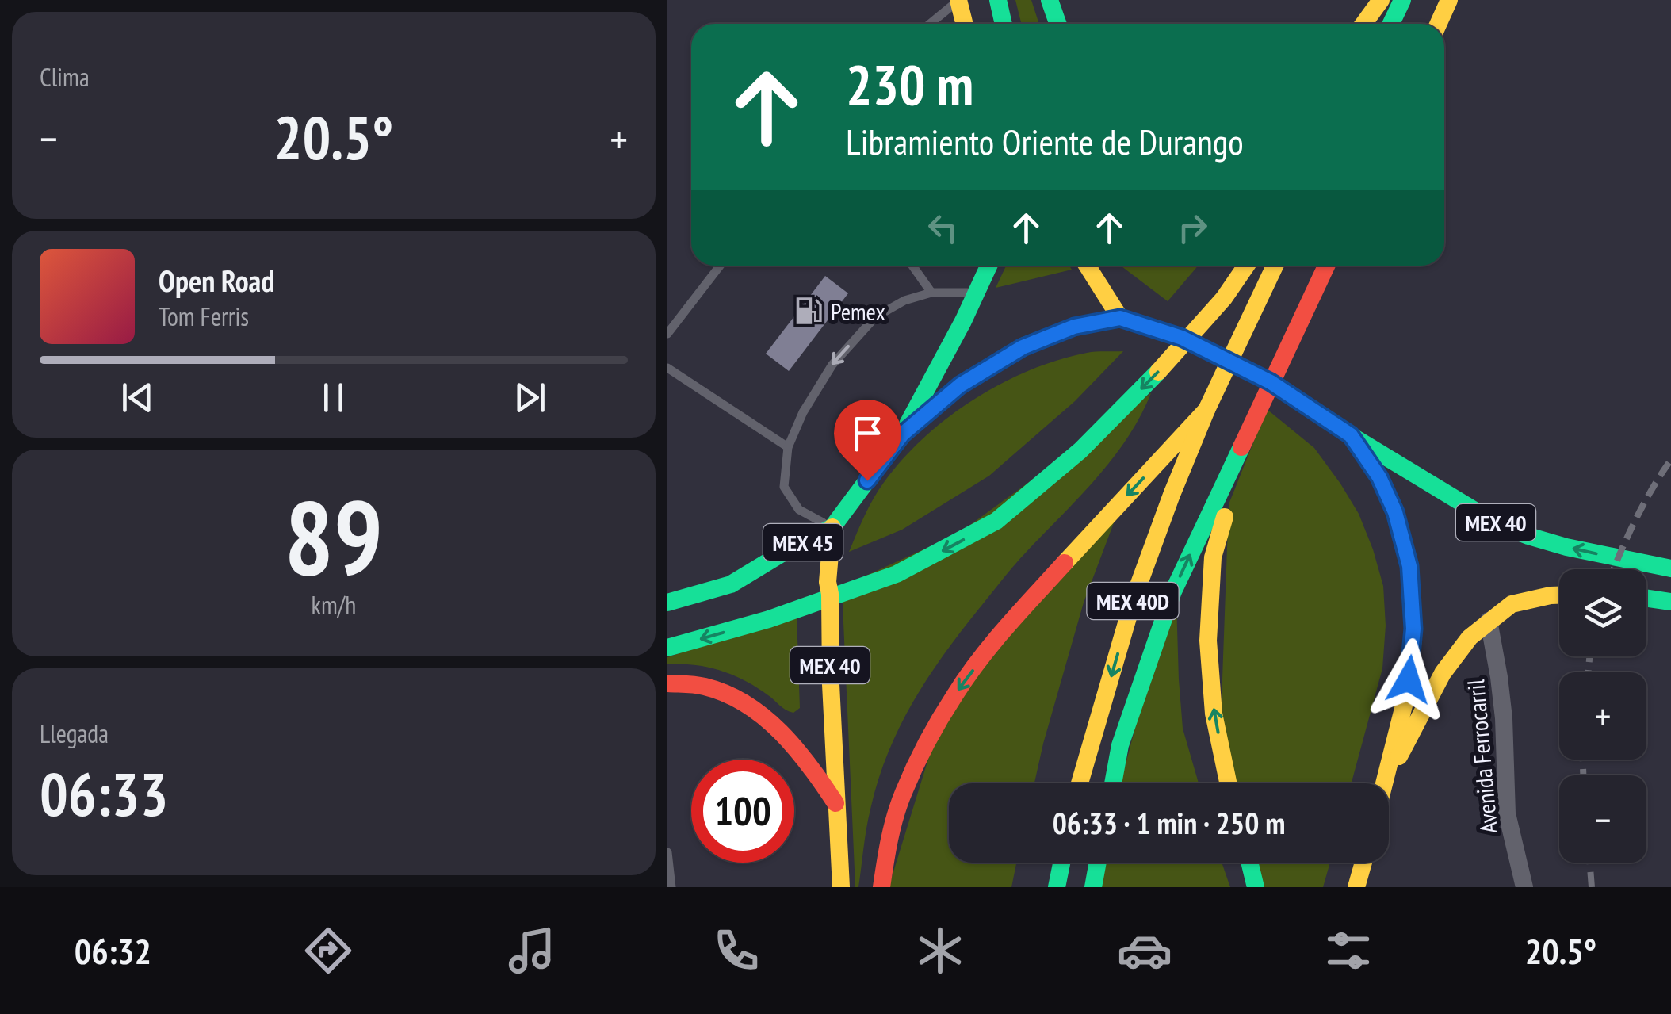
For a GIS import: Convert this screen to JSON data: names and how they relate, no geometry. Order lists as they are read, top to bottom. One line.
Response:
{"streets":{"main road":["MEX 40","MEX 45","MEX 40D"],"street":["Avenida Ferrocarril"]},"crossings":[["MEX 40","MEX 45"],["MEX 40","Avenida Ferrocarril"]],"places":{"fuel station":["Pemex"]},"page":{"tile":["Clima",["89","km/h"],["Llegada","06:33"]],"turn":["230 m","Libramiento Oriente de Durango"],"heat":["−","20.5°","+"],"song":["Open Road","Tom Ferris"],"map_buttons":["+","−"],"limit":"100","trip":"06:33 · 1 min · 250 m","tabs":["06:32","20.5°"]}}
